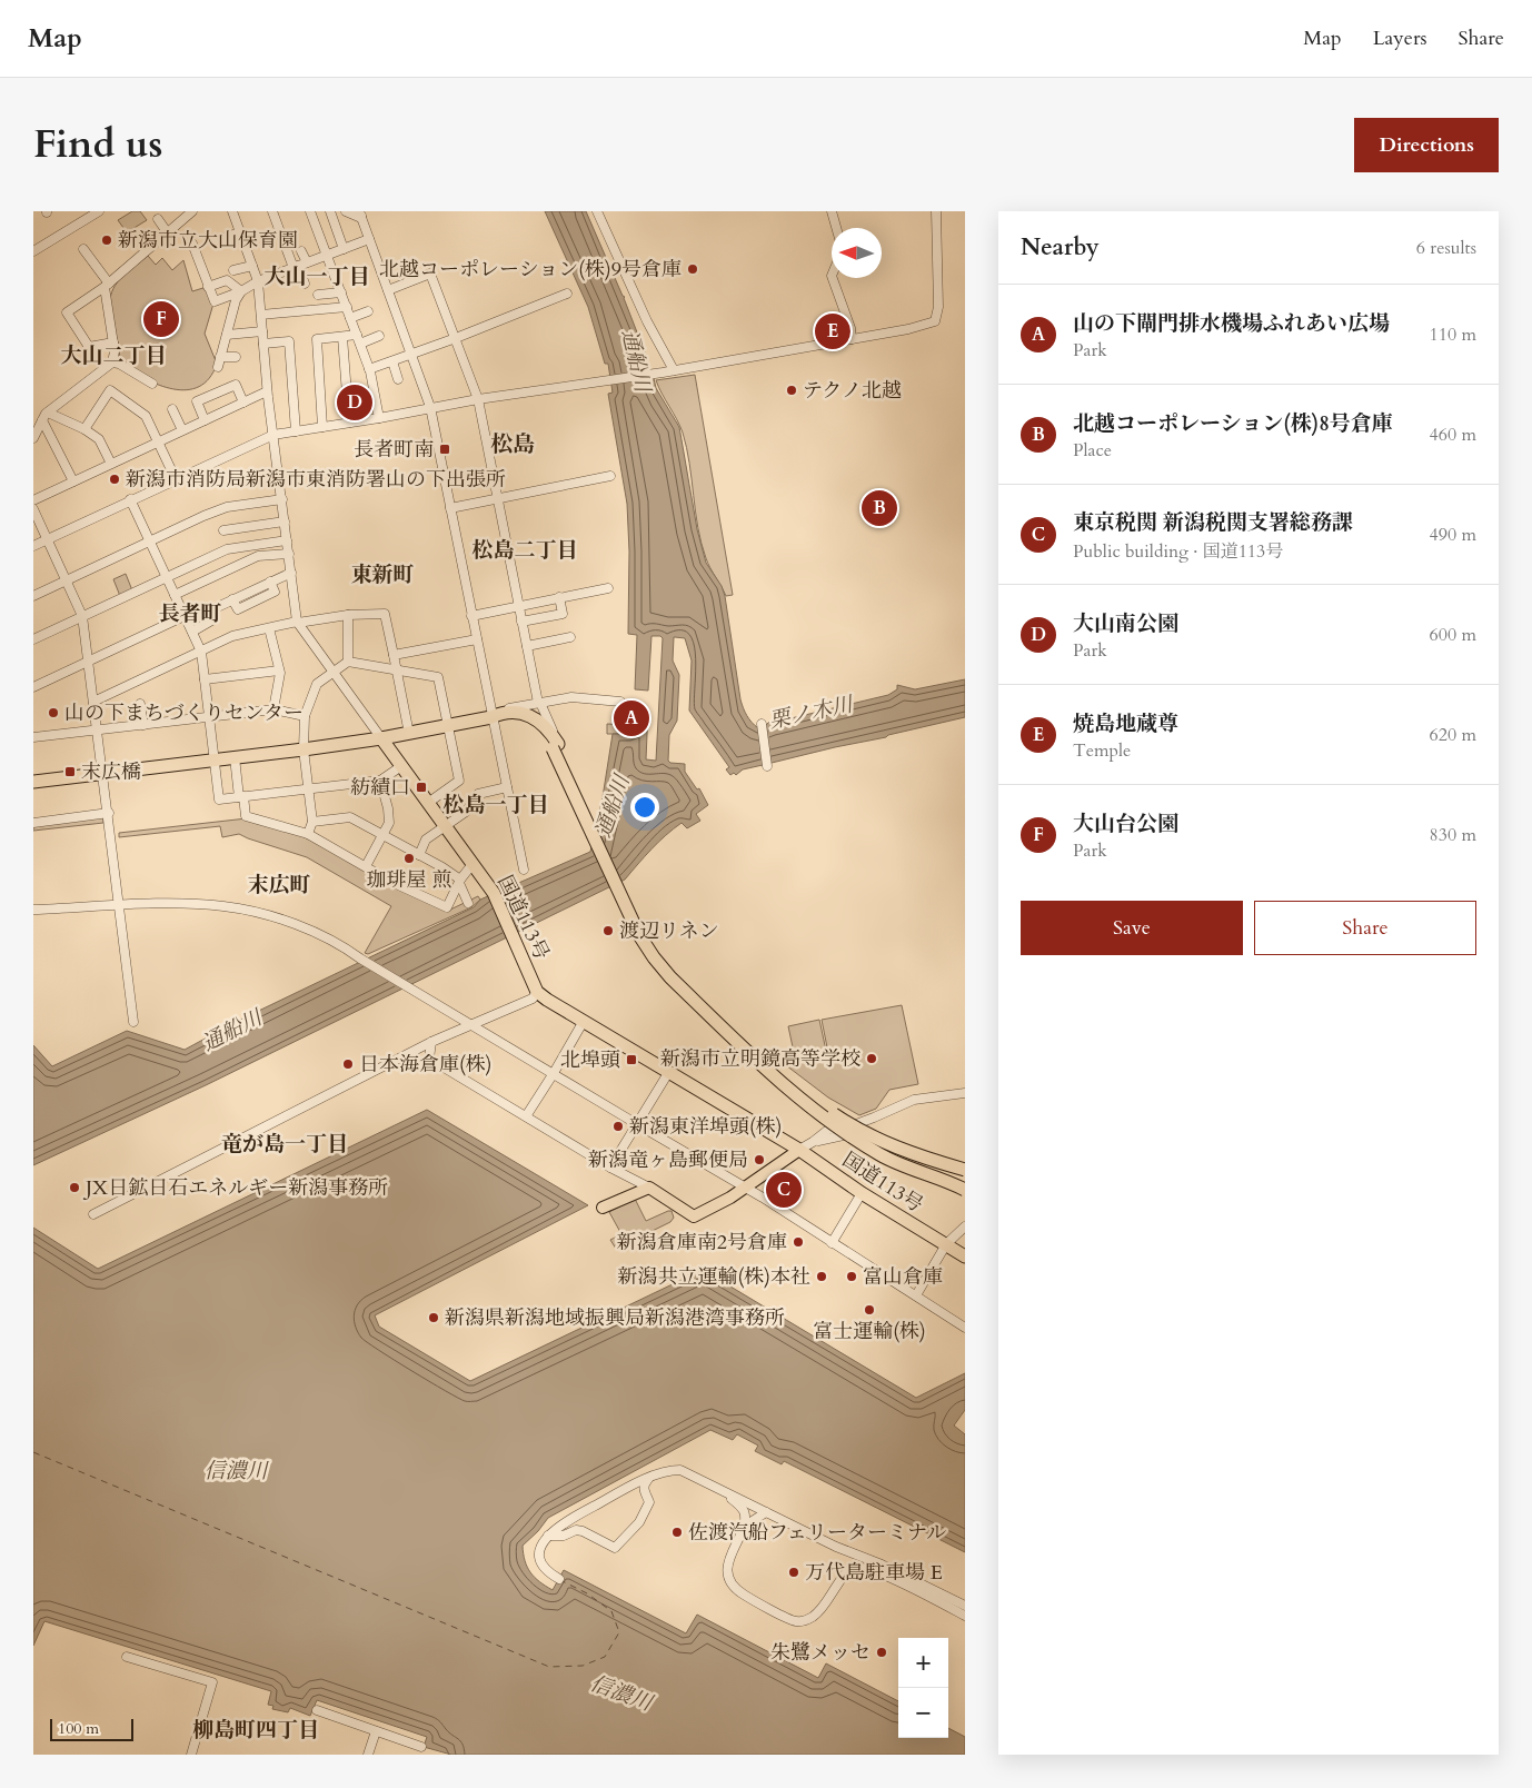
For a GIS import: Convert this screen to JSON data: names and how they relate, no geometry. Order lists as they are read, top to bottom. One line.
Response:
{"streets":{"highway":["国道113号"]},"districts":["大山一丁目","大山二丁目","松島","松島二丁目","東新町","長者町","松島一丁目","末広町","竜が島一丁目","柳島町四丁目"],"water":["通船川","栗ノ木川","信濃川"],"places":{"other":["新潟市立大山保育園","北越コーポレーション(株)9号倉庫","テクノ北越","新潟市消防局新潟市東消防署山の下出張所","山の下まちづくりセンター","珈琲屋 煎","渡辺リネン","新潟市立明鏡高等学校","日本海倉庫(株)","新潟東洋埠頭(株)","新潟竜ヶ島郵便局","JX日鉱日石エネルギー新潟事務所","新潟倉庫南2号倉庫","新潟共立運輸(株)本社","富山倉庫","富士運輸(株)","新潟県新潟地域振興局新潟港湾事務所","佐渡汽船フェリーターミナル","万代島駐車場 E","朱鷺メッセ"],"transit":["長者町南","末広橋","紡績口","北埠頭"]},"scale_bar":"100 m","north":"left","page":{"header":"Map","nav":["Map","Layers","Share"],"title":"Find us","buttons":["Directions",["Save","Share"]],"heading":["Nearby","6 results"],"list":[{"mark":"A","name":"山の下閘門排水機場ふれあい広場","note":"Park","value":"110 m"},{"mark":"B","name":"北越コーポレーション(株)8号倉庫","note":"Place","value":"460 m"},{"mark":"C","name":"東京税関 新潟税関支署総務課","note":"Public building · 国道113号","value":"490 m"},{"mark":"D","name":"大山南公園","note":"Park","value":"600 m"},{"mark":"E","name":"焼島地蔵尊","note":"Temple","value":"620 m"},{"mark":"F","name":"大山台公園","note":"Park","value":"830 m"}],"pins":["F","E","D","B","A","C"],"map_buttons":["+","−"],"scale":"100 m"}}
